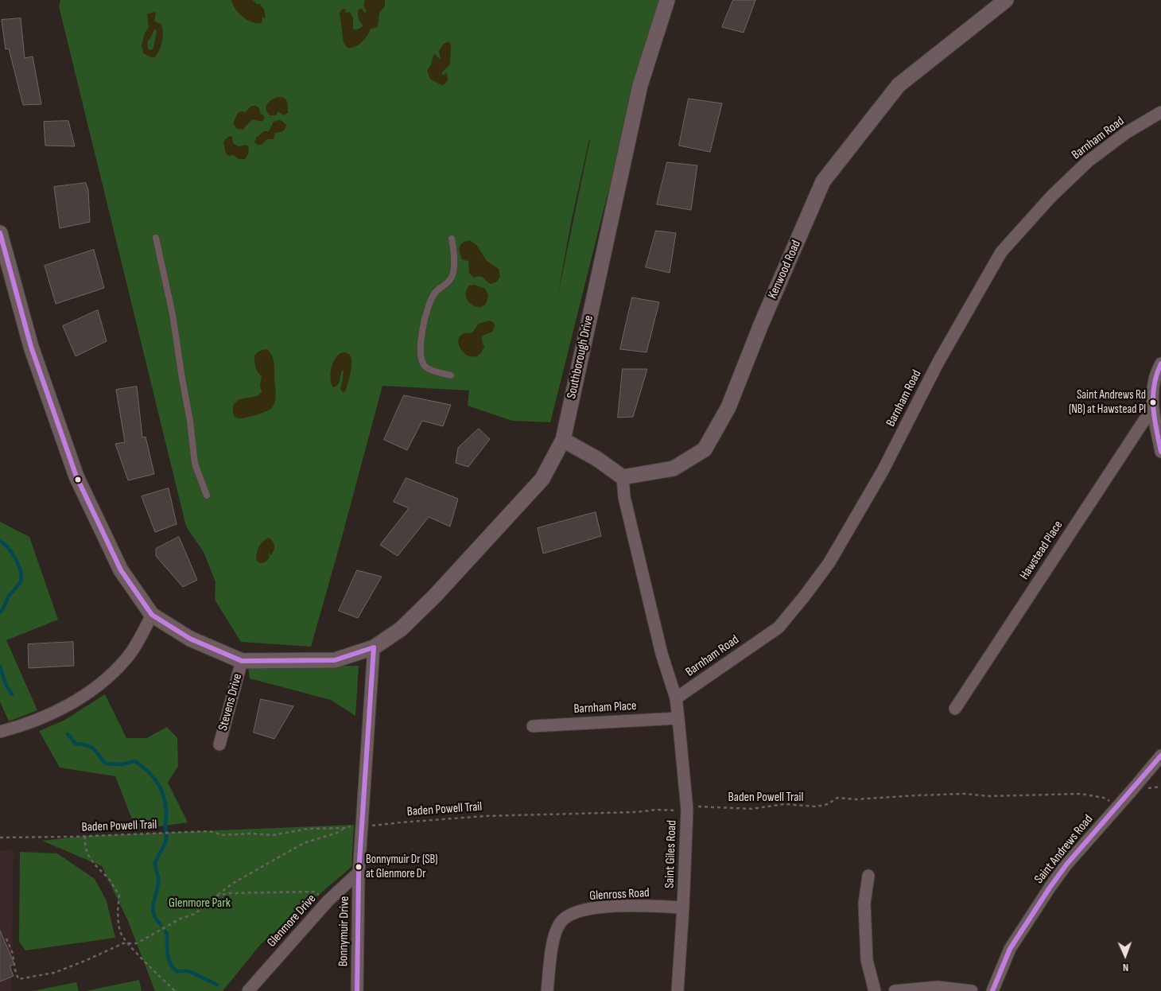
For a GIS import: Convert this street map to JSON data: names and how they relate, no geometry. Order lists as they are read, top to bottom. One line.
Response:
{"streets":{"street":["Barnham Road","Kenwood Road","Southborough Drive","Hawstead Place","Stevens Drive","Barnham Place","Saint Andrews Road","Saint Giles Road","Glenross Road","Glenmore Drive","Bonnymuir Drive"],"path":["Baden Powell Trail"]},"crossings":[["Barnham Road","Kenwood Road"],["Barnham Road","Barnham Place"],["Barnham Road","Saint Giles Road"],["Southborough Drive","Stevens Drive"],["Barnham Place","Saint Giles Road"],["Baden Powell Trail","Saint Giles Road"],["Saint Giles Road","Glenross Road"],["Glenmore Drive","Bonnymuir Drive"]],"parks":["Glenmore Park"],"places":["Saint Andrews Rd (NB) at Hawstead Pl","Bonnymuir Dr (SB) at Glenmore Dr"],"north":"bottom"}
